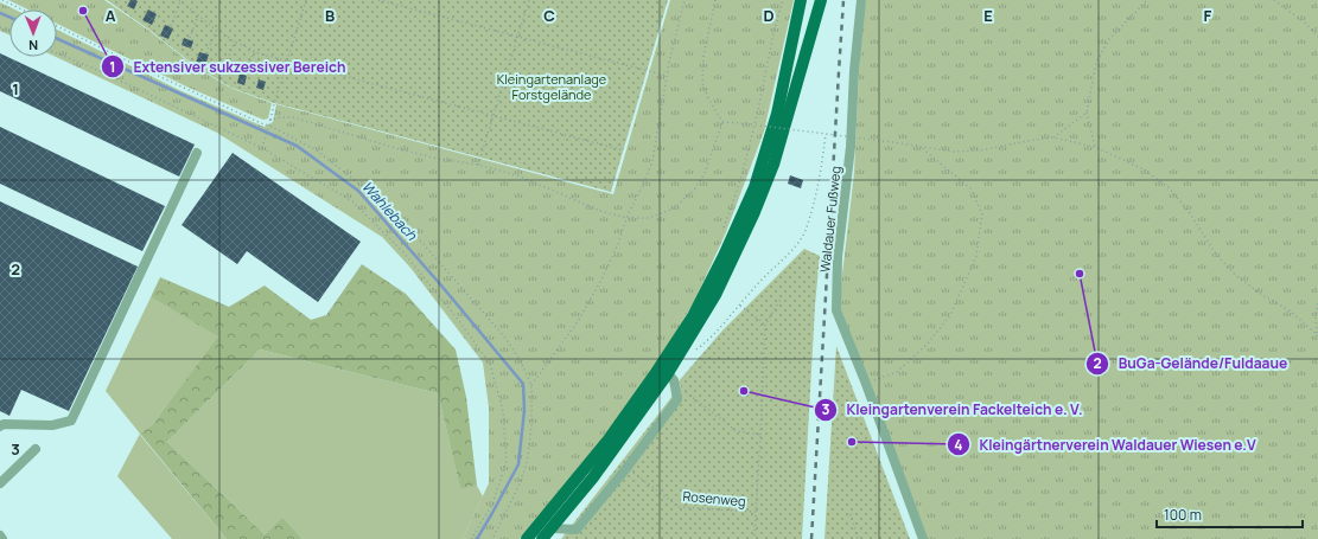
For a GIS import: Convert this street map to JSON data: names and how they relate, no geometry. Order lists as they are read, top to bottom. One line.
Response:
{"streets":{"street":["Waldauer Fußweg"],"path":["Rosenweg"]},"water":["Wahlebach"],"parks":["Kleingartenanlage Forstgelände"],"places":["Extensiver sukzessiver Bereich","BuGa-Gelände/Fuldaaue","Kleingartenverein Fackelteich e. V.","Kleingärtnerverein Waldauer Wiesen e.V"],"scale_bar":"100 m","north":"bottom","grid":{"columns":["A","B","C","D","E","F"],"rows":["1","2","3"]}}
